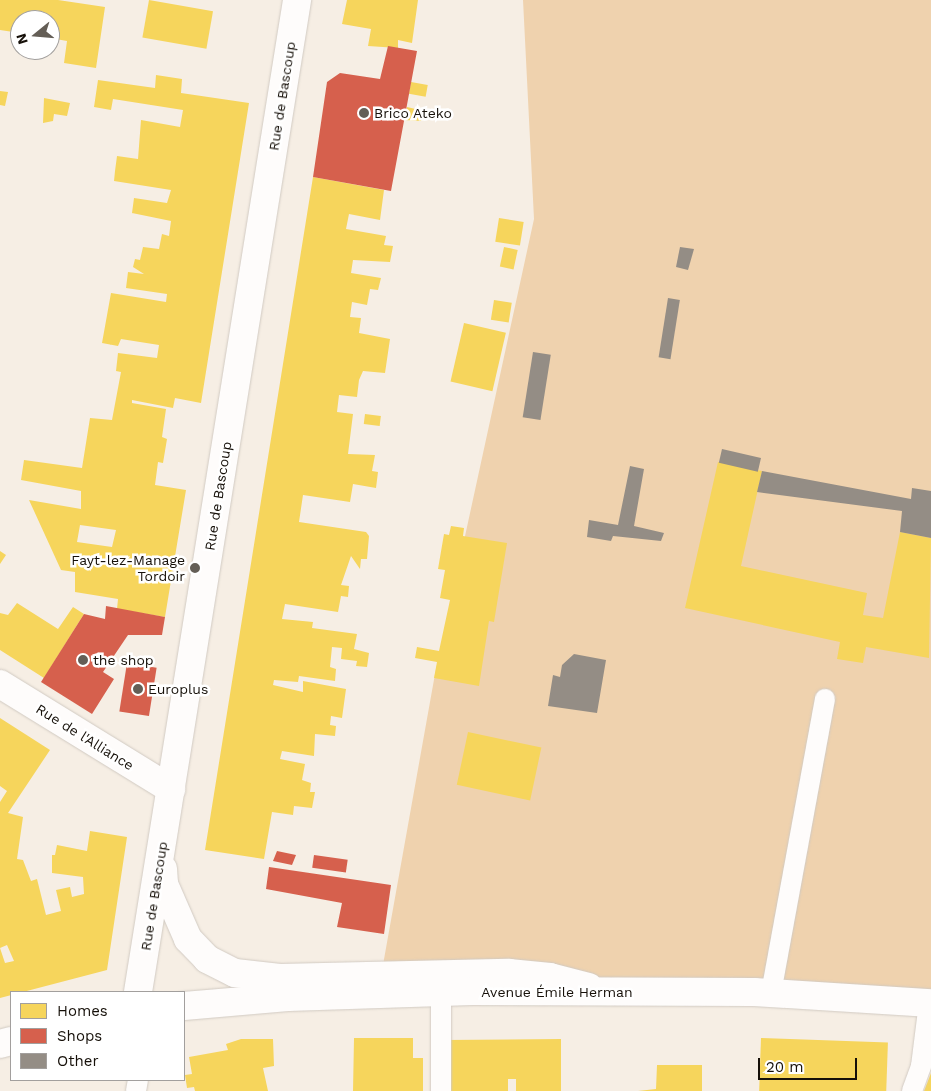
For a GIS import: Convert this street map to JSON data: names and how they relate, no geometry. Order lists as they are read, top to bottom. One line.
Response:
{"streets":{"main road":["Rue de Bascoup","Rue de l'Alliance","Avenue Émile Herman"]},"crossings":[["Rue de Bascoup","Rue de l'Alliance"]],"places":["Brico Ateko","Fayt-lez-Manage Tordoir","the shop","Europlus"],"legend":["Homes","Shops","Other"],"scale_bar":"20 m","north":"left"}
